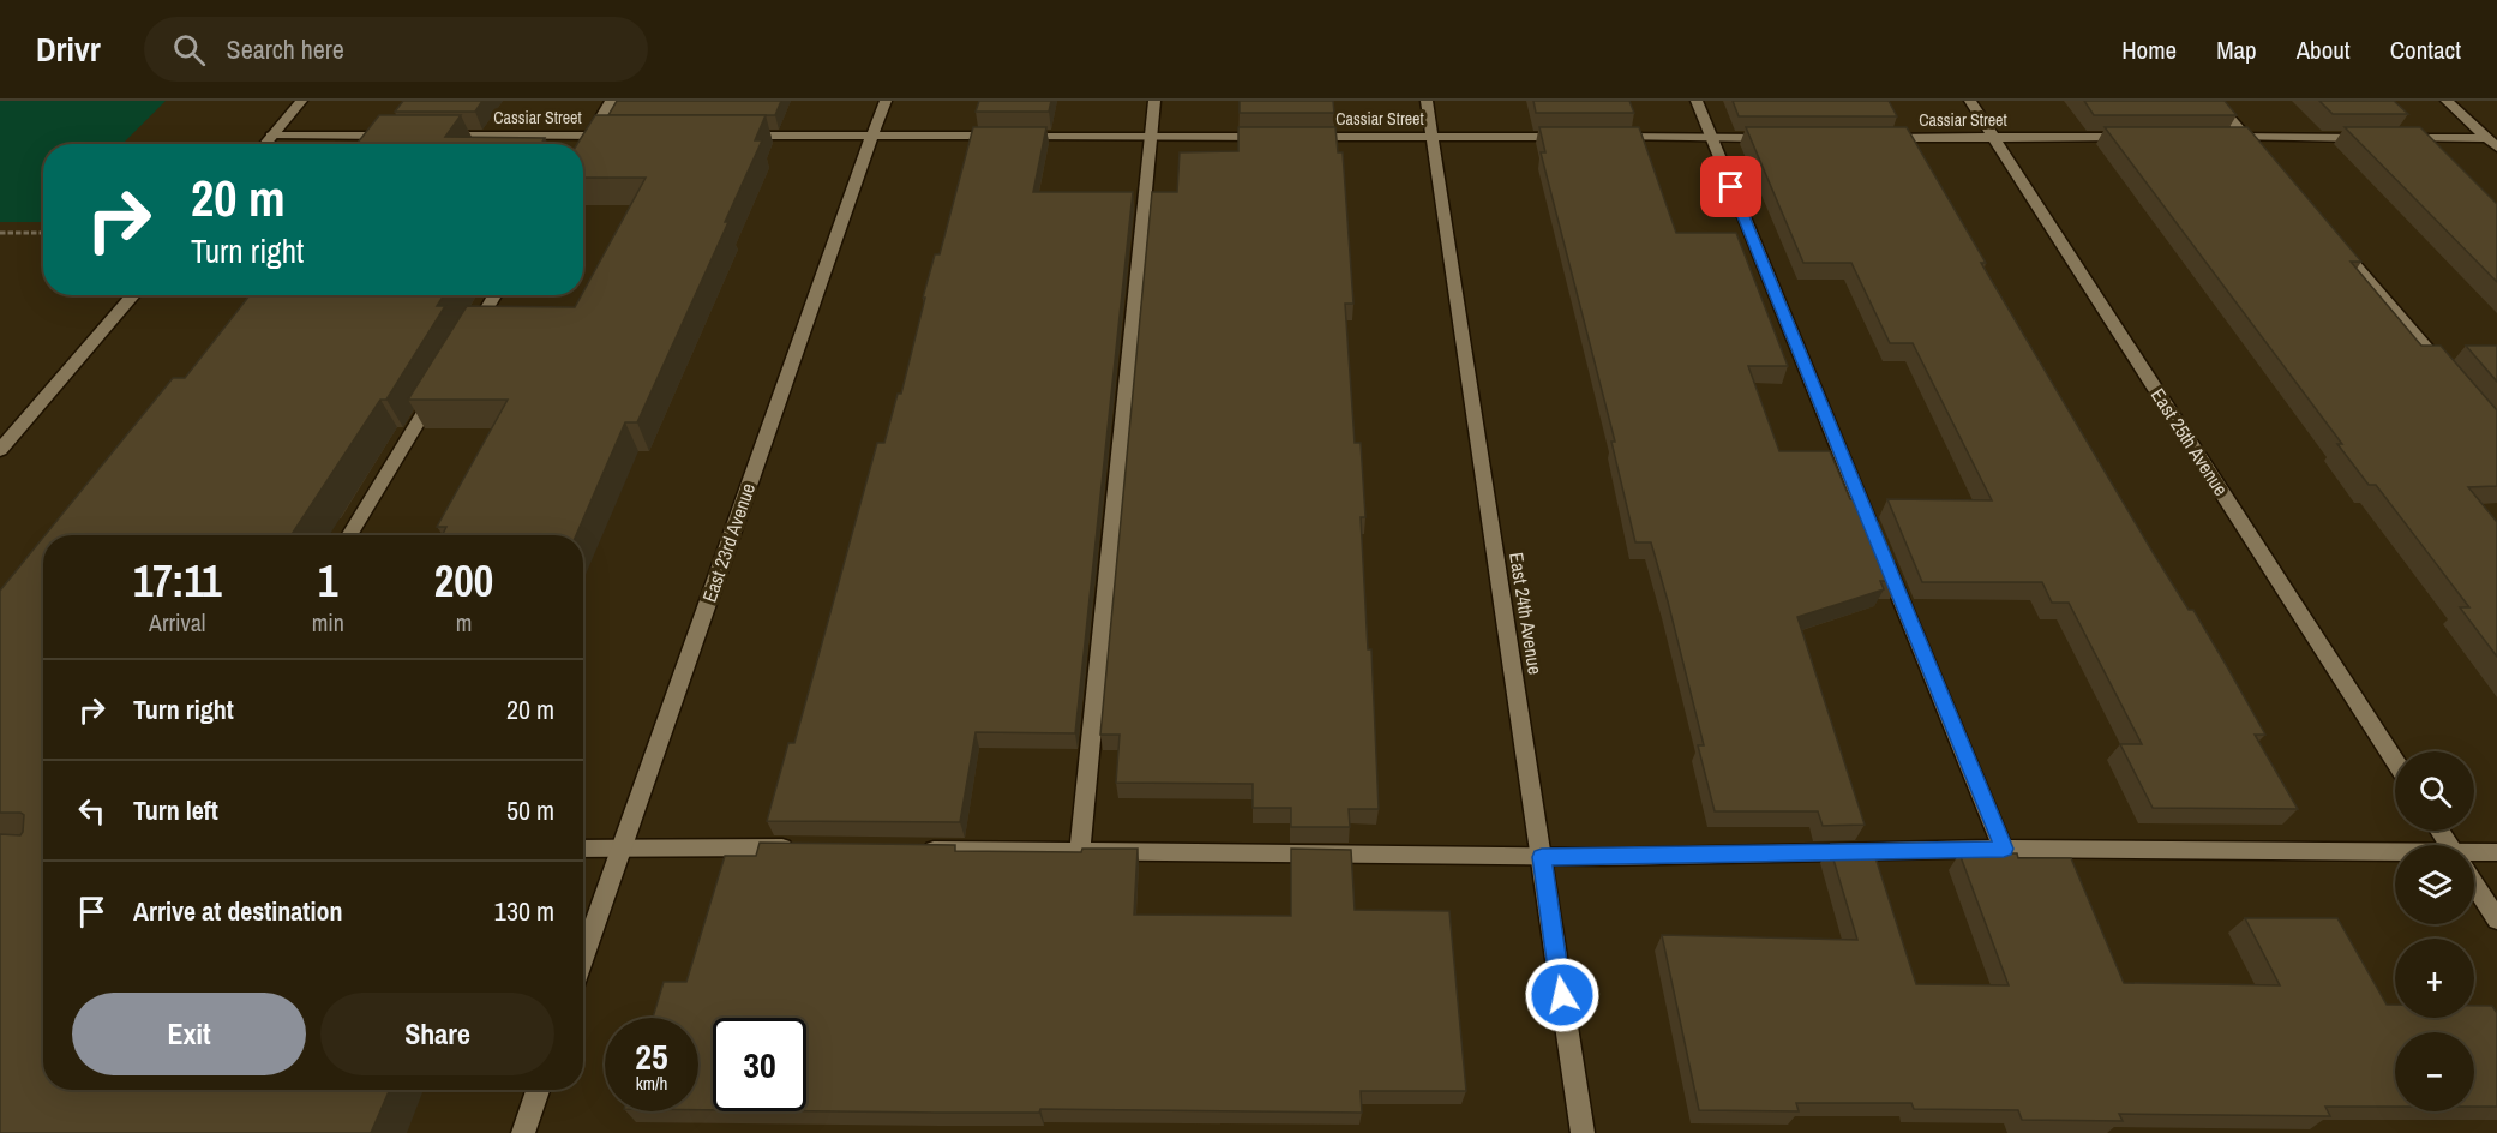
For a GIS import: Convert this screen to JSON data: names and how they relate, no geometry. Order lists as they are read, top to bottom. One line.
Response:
{"streets":{"street":["Cassiar Street","East 25th Avenue","East 23rd Avenue","East 24th Avenue"]},"crossings":[["Cassiar Street","East 25th Avenue"],["Cassiar Street","East 24th Avenue"]],"page":{"header":"Drivr","search":"Search here","nav":["Home","Map","About","Contact"],"turn":["20 m","Turn right"],"eta":["17:11","Arrival","1","min","200","m"],"list":[{"name":"Turn right","value":"20 m"},{"name":"Turn left","value":"50 m"},{"name":"Arrive at destination","value":"130 m"}],"map_buttons":["+","−"],"buttons":["Exit","Share"],"speed":"25 km/h","limit":"30"}}
